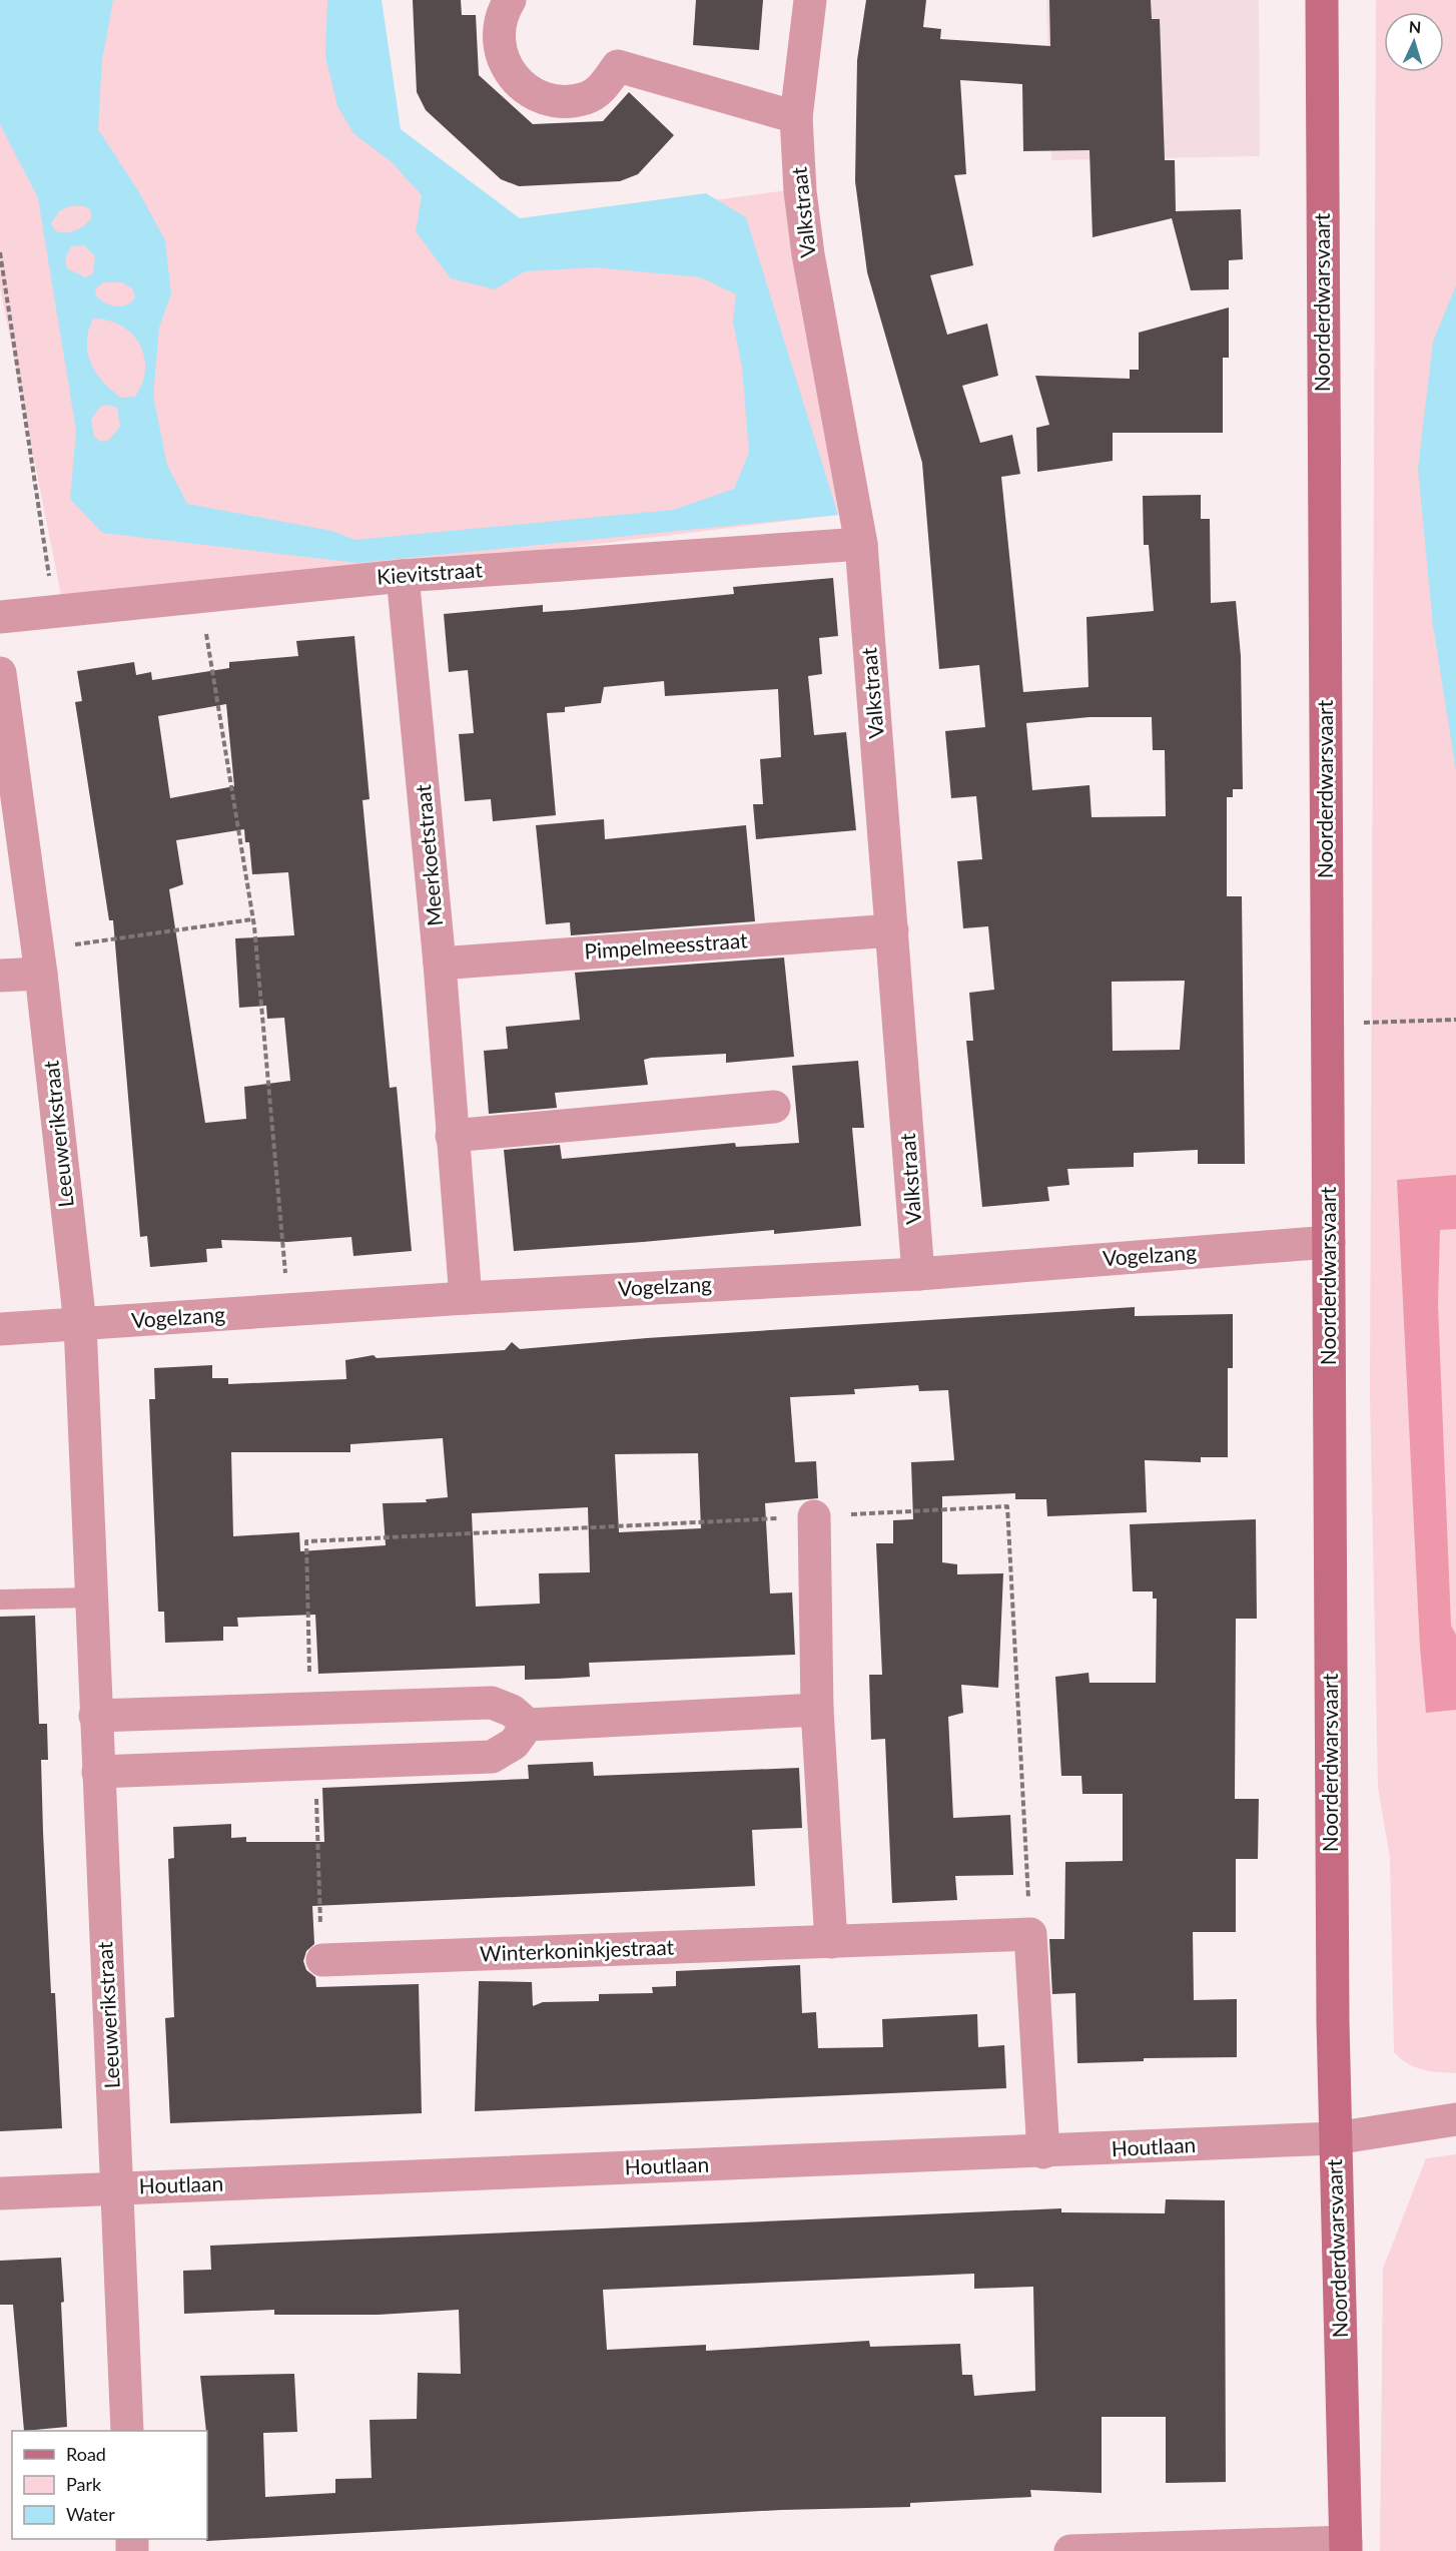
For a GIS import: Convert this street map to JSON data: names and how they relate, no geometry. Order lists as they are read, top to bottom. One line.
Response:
{"streets":{"main road":["Noorderdwarsvaart"],"street":["Valkstraat","Kievitstraat","Meerkoetstraat","Pimpelmeesstraat","Leeuwerikstraat","Vogelzang","Winterkoninkjestraat","Houtlaan"]},"crossings":[["Valkstraat","Kievitstraat"],["Valkstraat","Pimpelmeesstraat"],["Valkstraat","Vogelzang"],["Noorderdwarsvaart","Vogelzang"],["Noorderdwarsvaart","Houtlaan"],["Kievitstraat","Meerkoetstraat"],["Meerkoetstraat","Pimpelmeesstraat"],["Meerkoetstraat","Vogelzang"],["Leeuwerikstraat","Vogelzang"],["Leeuwerikstraat","Houtlaan"]],"legend":["Road","Park","Water"],"north":"top"}
